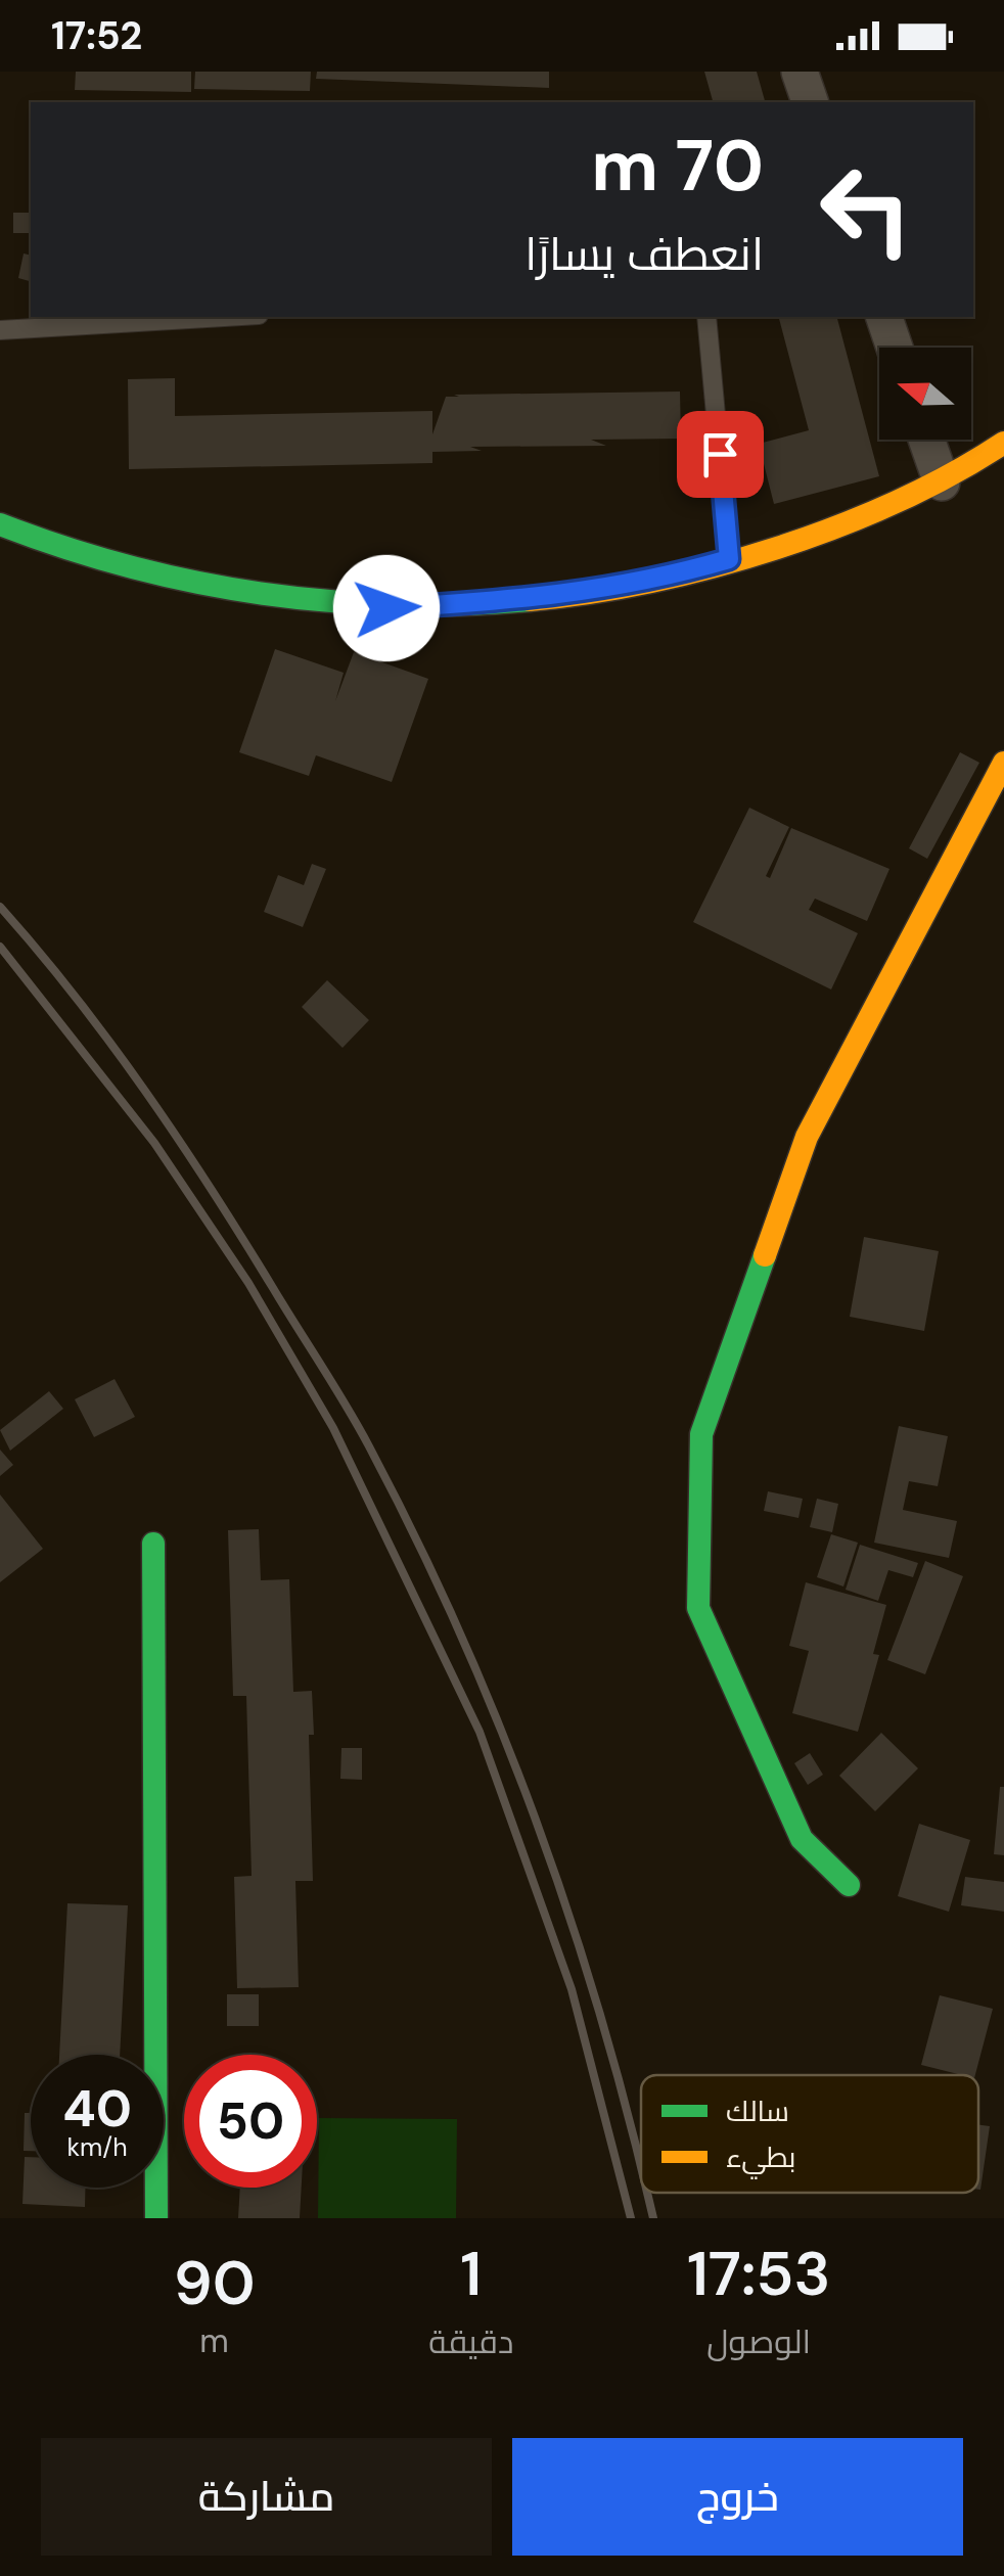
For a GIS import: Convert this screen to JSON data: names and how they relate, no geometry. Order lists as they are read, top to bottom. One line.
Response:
{"legend":["سالك","بطيء"],"north":"left","page":{"status":"17:52","turn":["70 m","انعطف يسارًا"],"speed":"40 km/h","limit":"50","eta":["17:53","الوصول","1","دقيقة","90","m"],"buttons":["خروج","مشاركة"]}}
